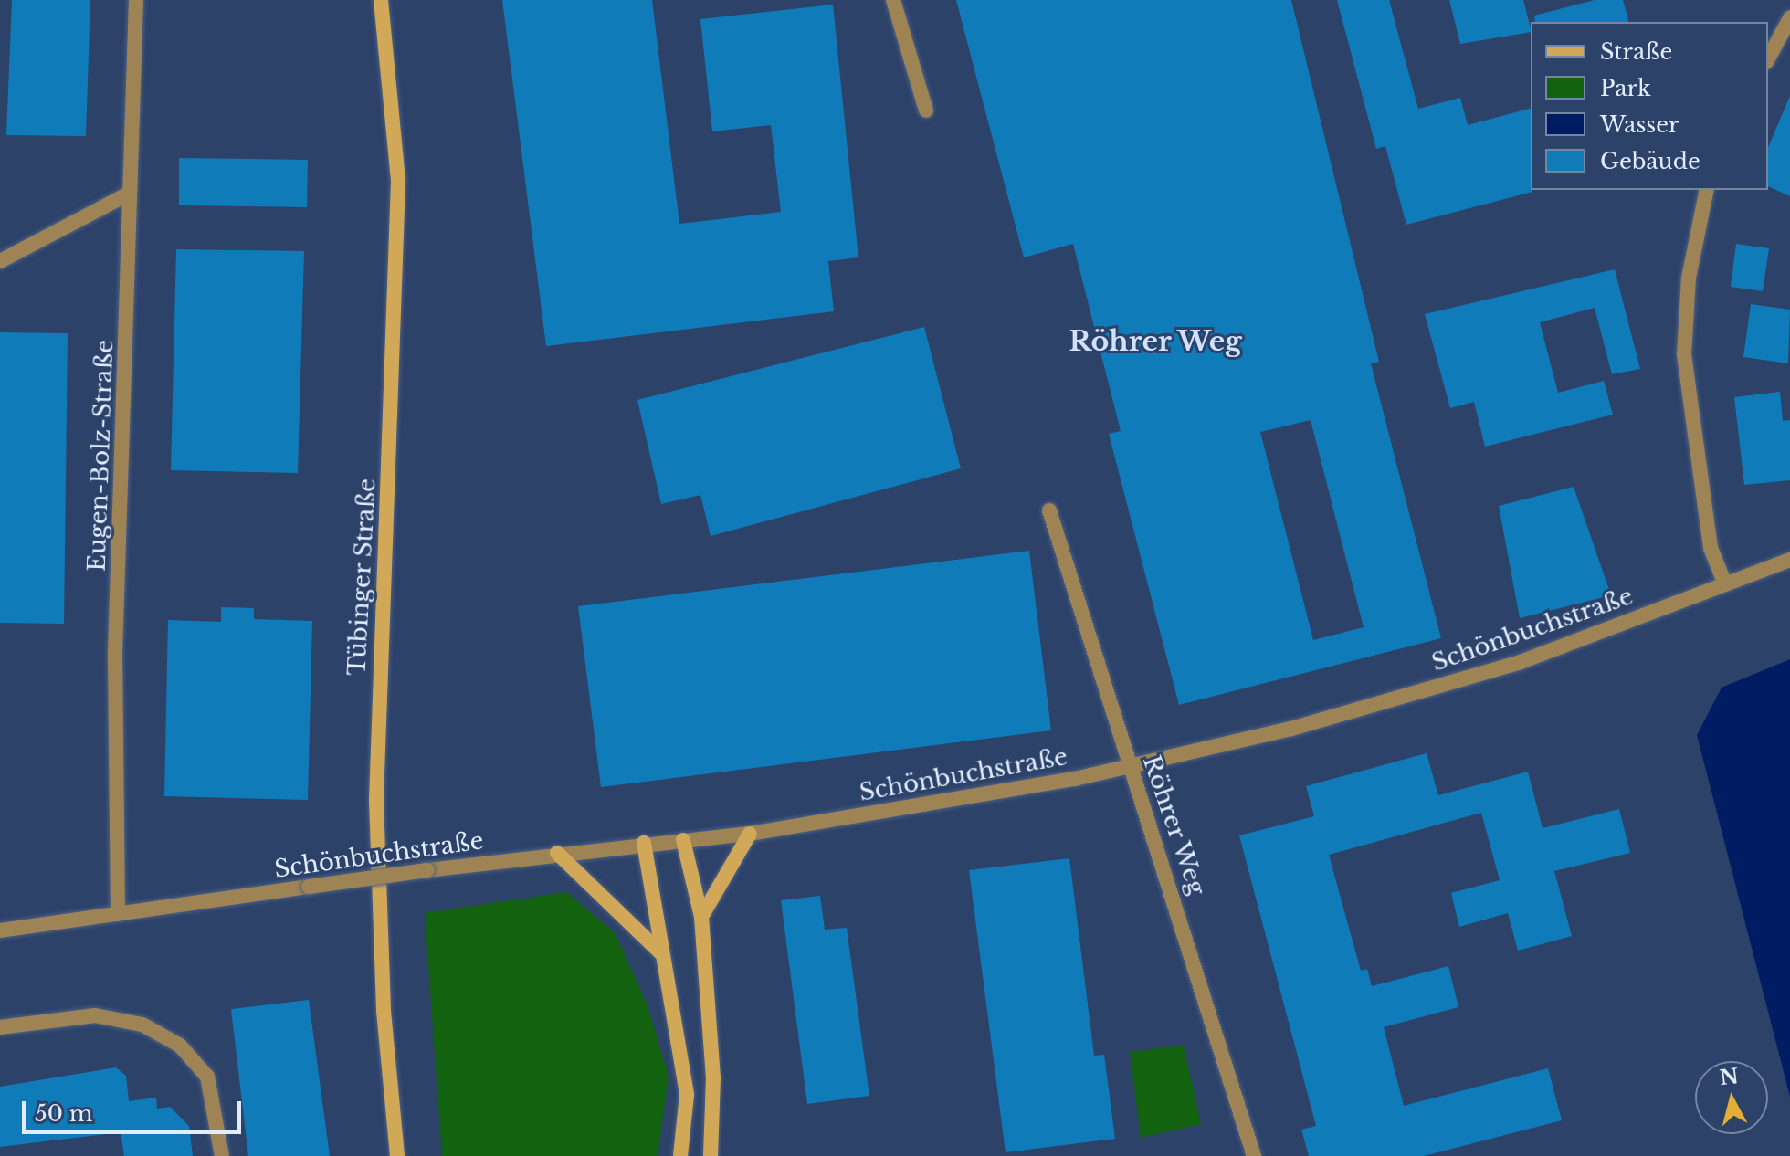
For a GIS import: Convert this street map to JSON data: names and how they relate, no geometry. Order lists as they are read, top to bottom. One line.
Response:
{"streets":{"main road":["Tübinger Straße"],"street":["Eugen-Bolz-Straße","Schönbuchstraße","Röhrer Weg"]},"crossings":[["Eugen-Bolz-Straße","Schönbuchstraße"],["Schönbuchstraße","Röhrer Weg"]],"districts":["Röhrer Weg"],"legend":["Straße","Park","Wasser","Gebäude"],"scale_bar":"50 m","north":"top"}
